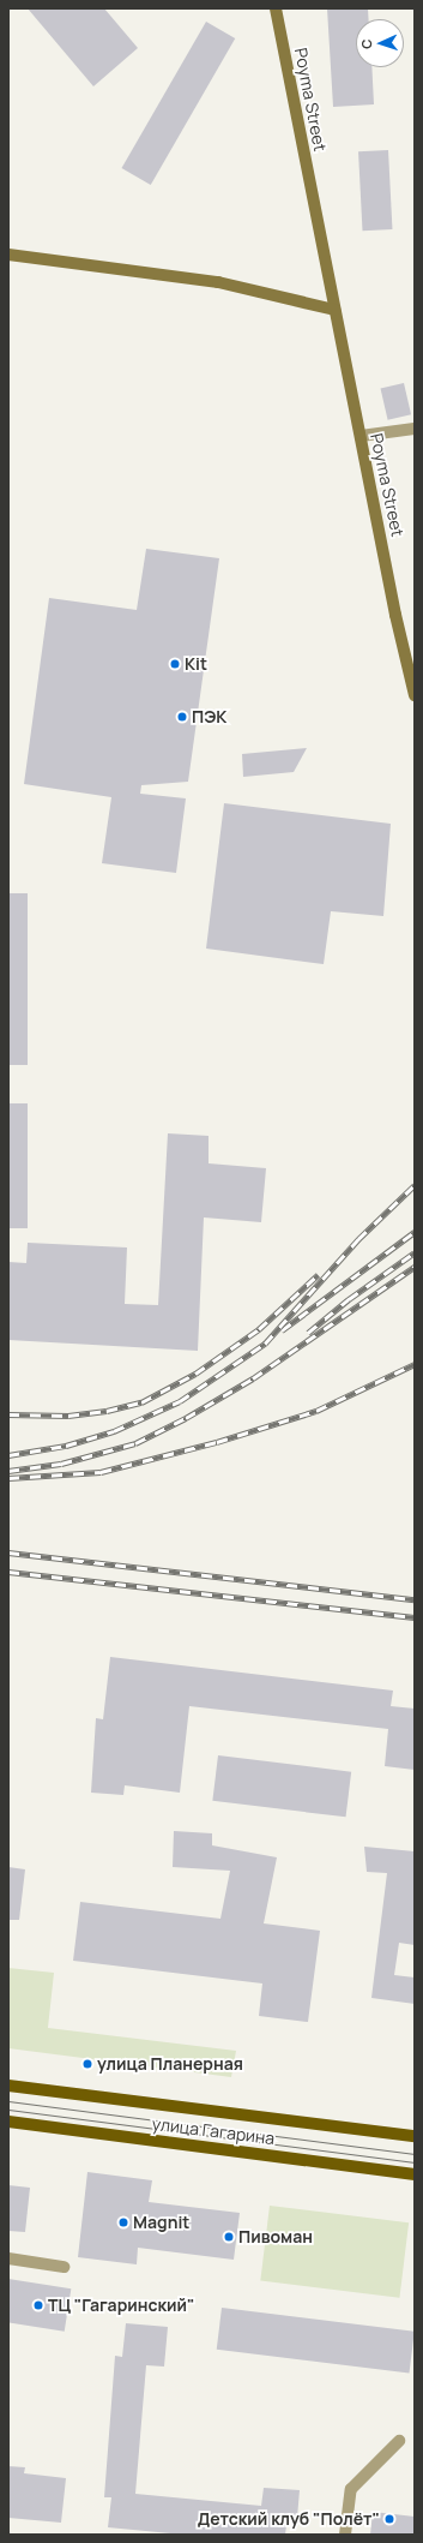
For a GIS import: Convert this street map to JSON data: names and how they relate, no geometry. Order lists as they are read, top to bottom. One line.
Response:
{"streets":{"main road":["Poyma Street","улица Гагарина"]},"places":["Kit","ПЭК","улица Планерная","Magnit","Пивоман","ТЦ \"Гагаринский\"","Детский клуб \"Полёт\""],"north":"left"}
